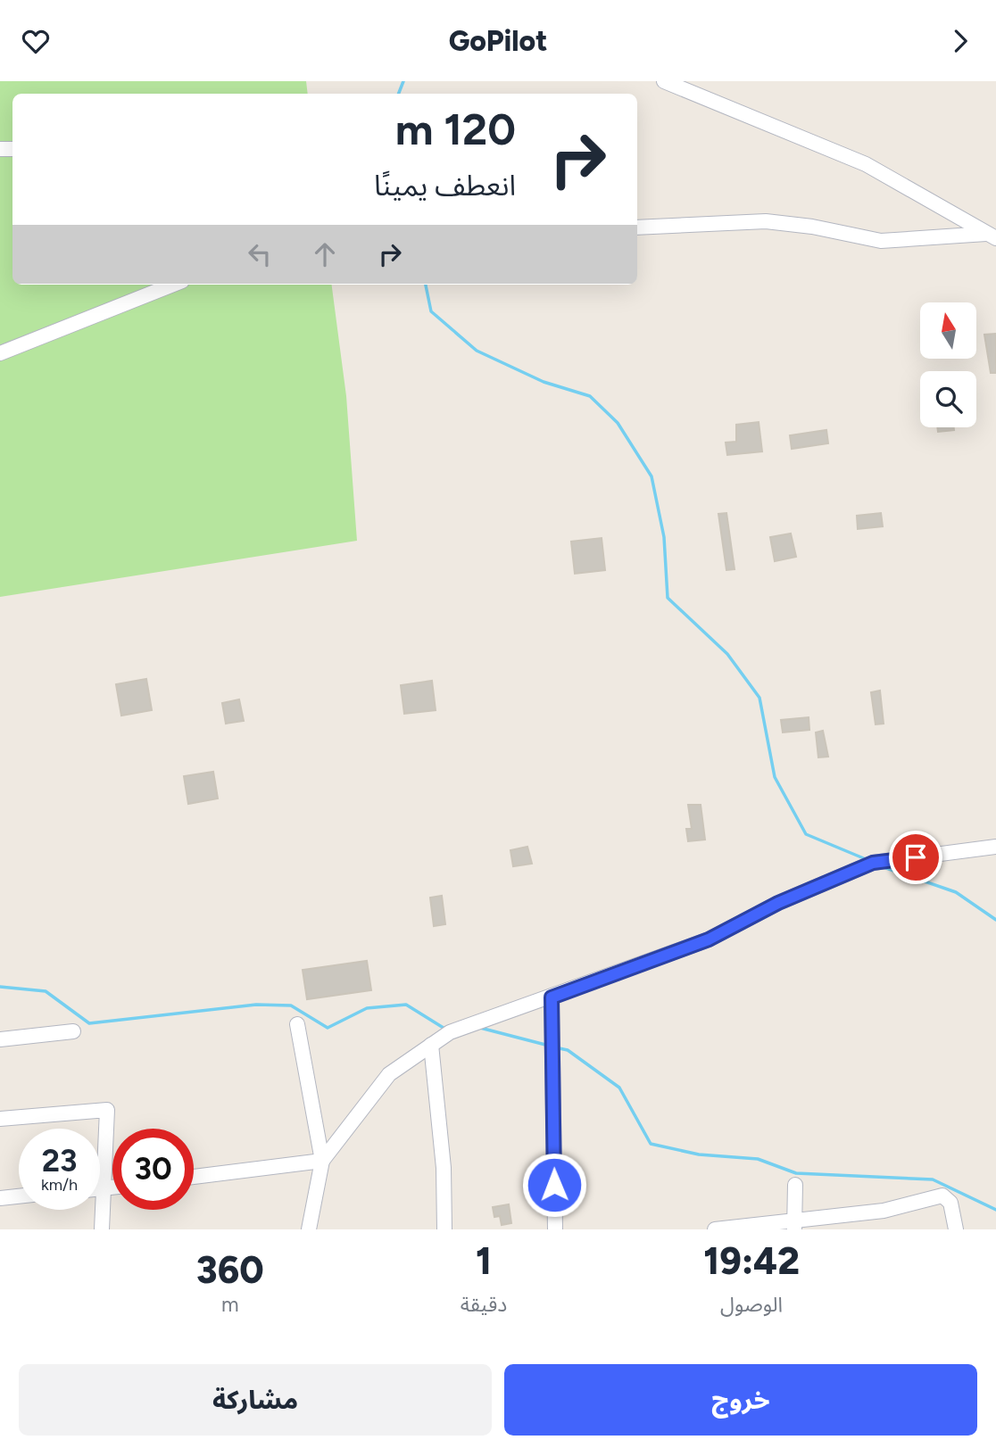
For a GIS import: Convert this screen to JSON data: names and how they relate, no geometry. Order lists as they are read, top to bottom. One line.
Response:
{"north":"top","page":{"header":"GoPilot","turn":["120 m","انعطف يمينًا"],"speed":"23 km/h","limit":"30","eta":["19:42","الوصول","1","دقيقة","360","m"],"buttons":["خروج","مشاركة"]}}
